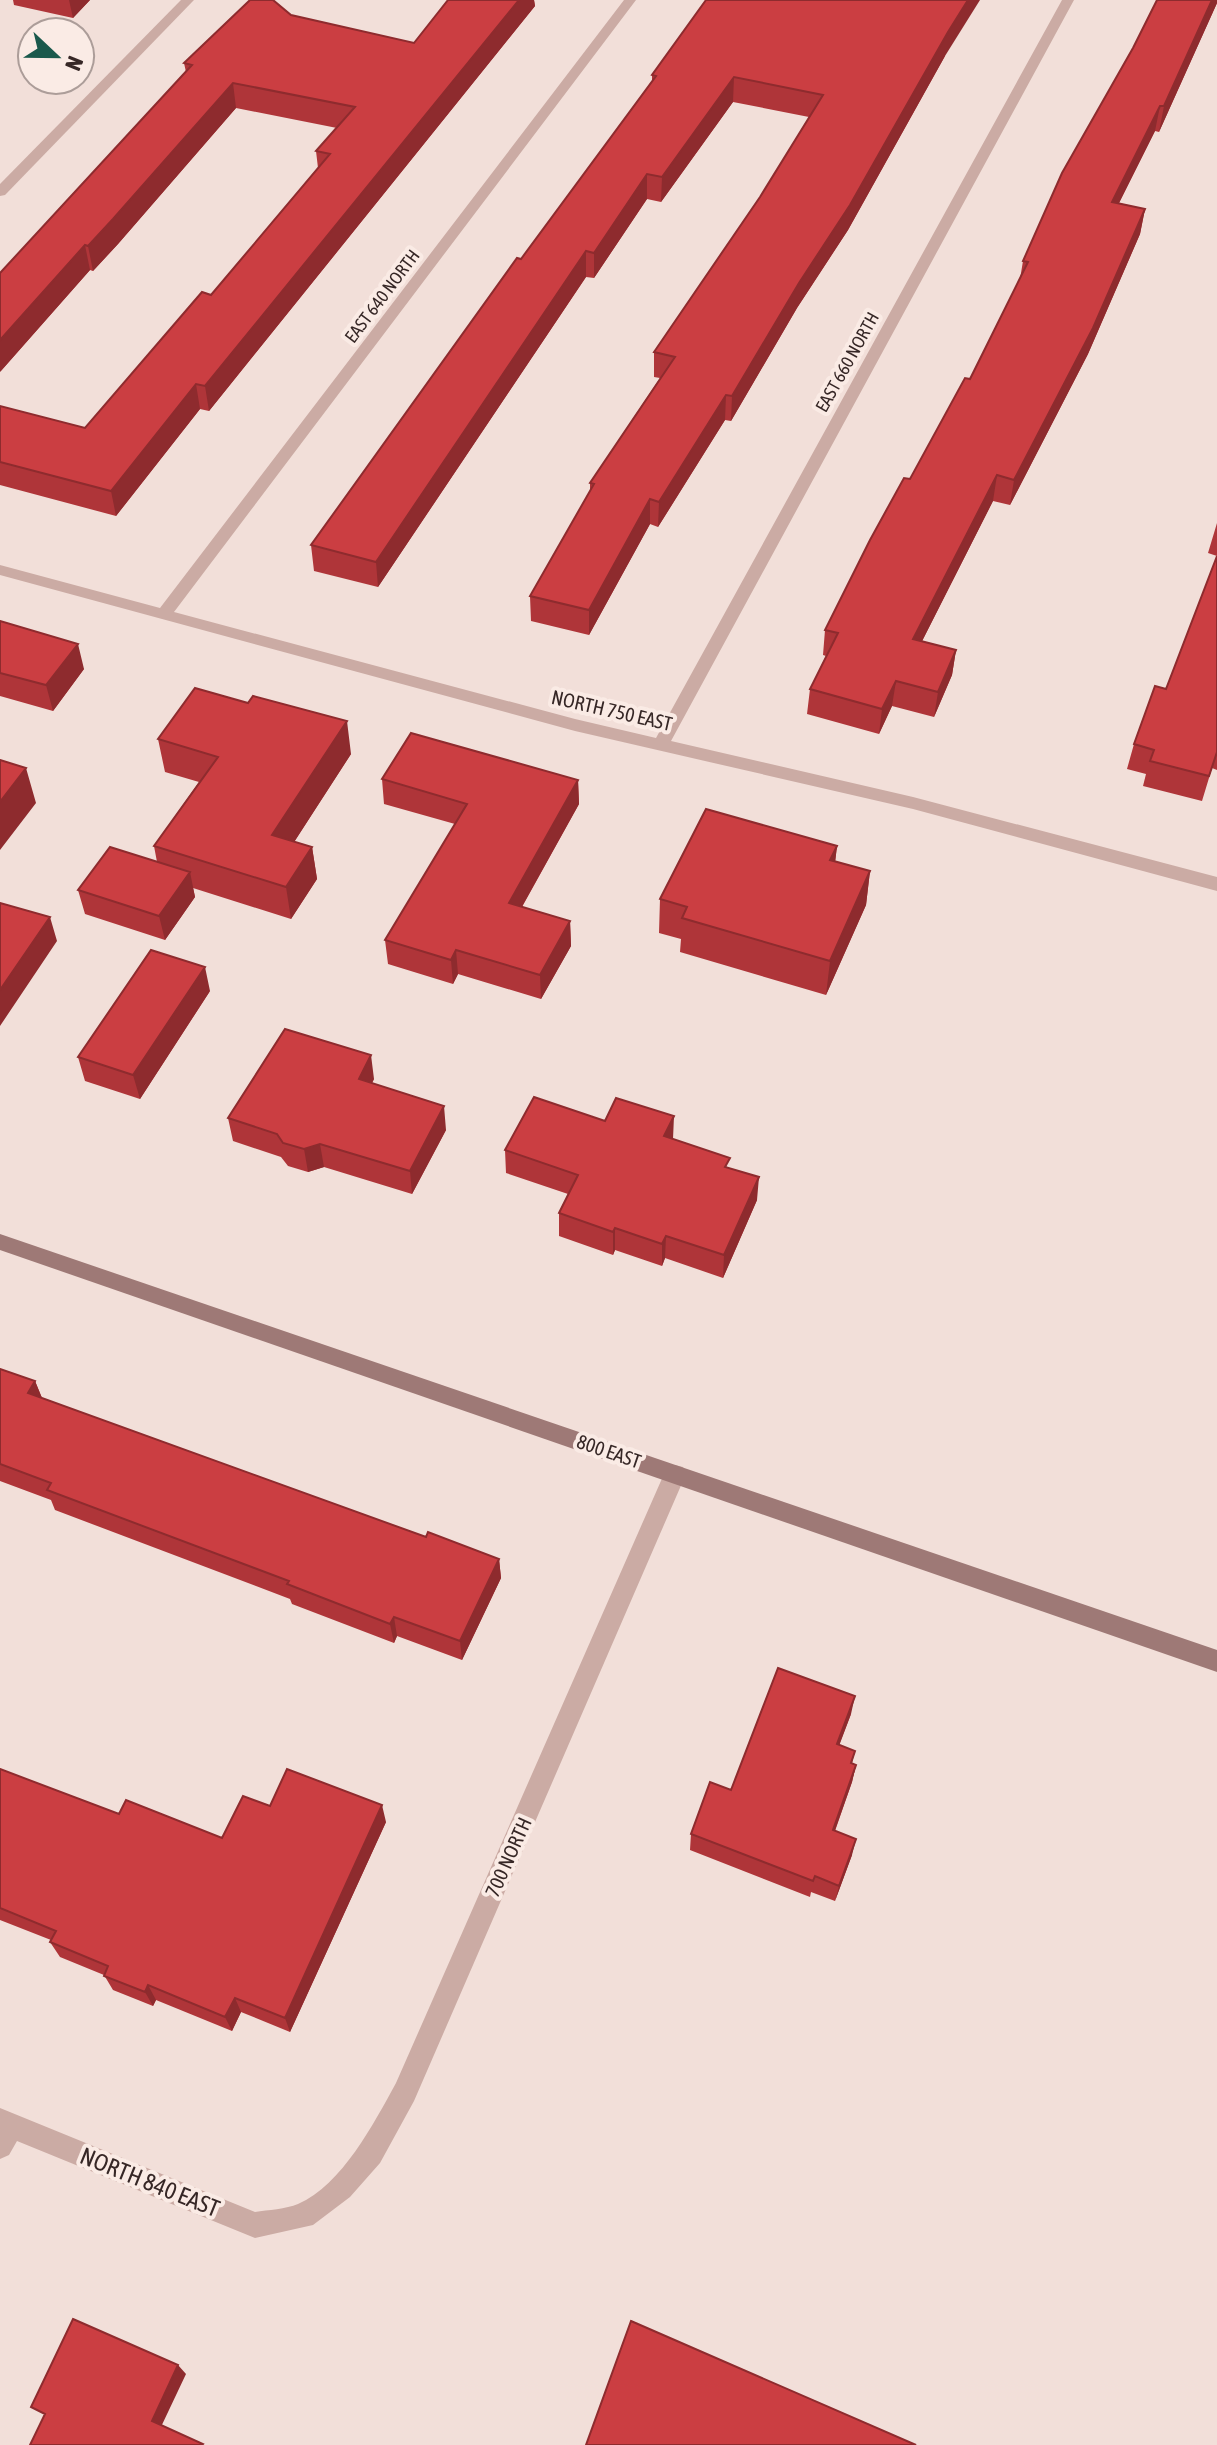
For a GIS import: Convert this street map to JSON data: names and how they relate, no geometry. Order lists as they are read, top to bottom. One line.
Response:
{"streets":{"main road":["800 EAST"],"street":["EAST 640 NORTH","EAST 660 NORTH","NORTH 750 EAST","700 NORTH","NORTH 840 EAST"]},"crossings":[["EAST 640 NORTH","NORTH 750 EAST"],["EAST 660 NORTH","NORTH 750 EAST"],["800 EAST","700 NORTH"],["700 NORTH","NORTH 840 EAST"]],"north":"right"}
